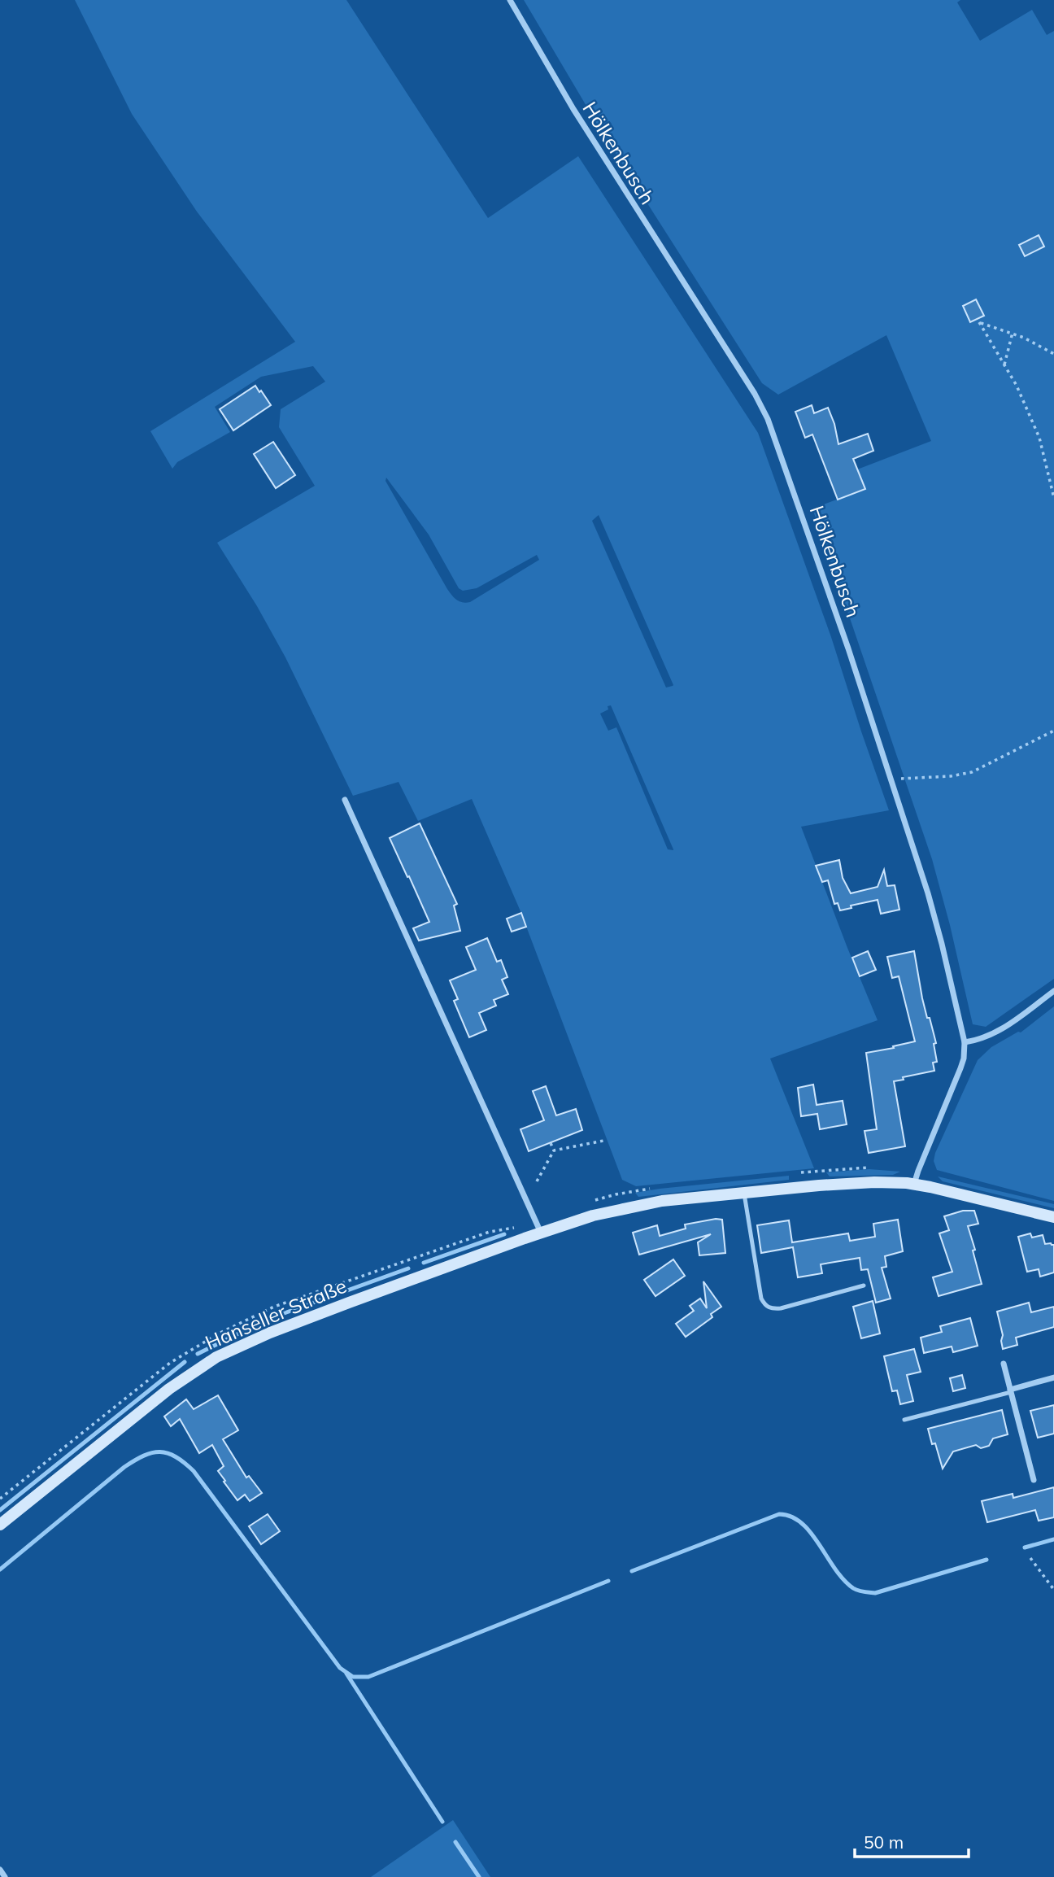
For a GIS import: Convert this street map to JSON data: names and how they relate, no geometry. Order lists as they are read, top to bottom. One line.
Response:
{"streets":{"main road":["Hanseller Straße"],"street":["Hölkenbusch"]},"crossings":[["Hölkenbusch","Hanseller Straße"]],"scale_bar":"50 m"}
